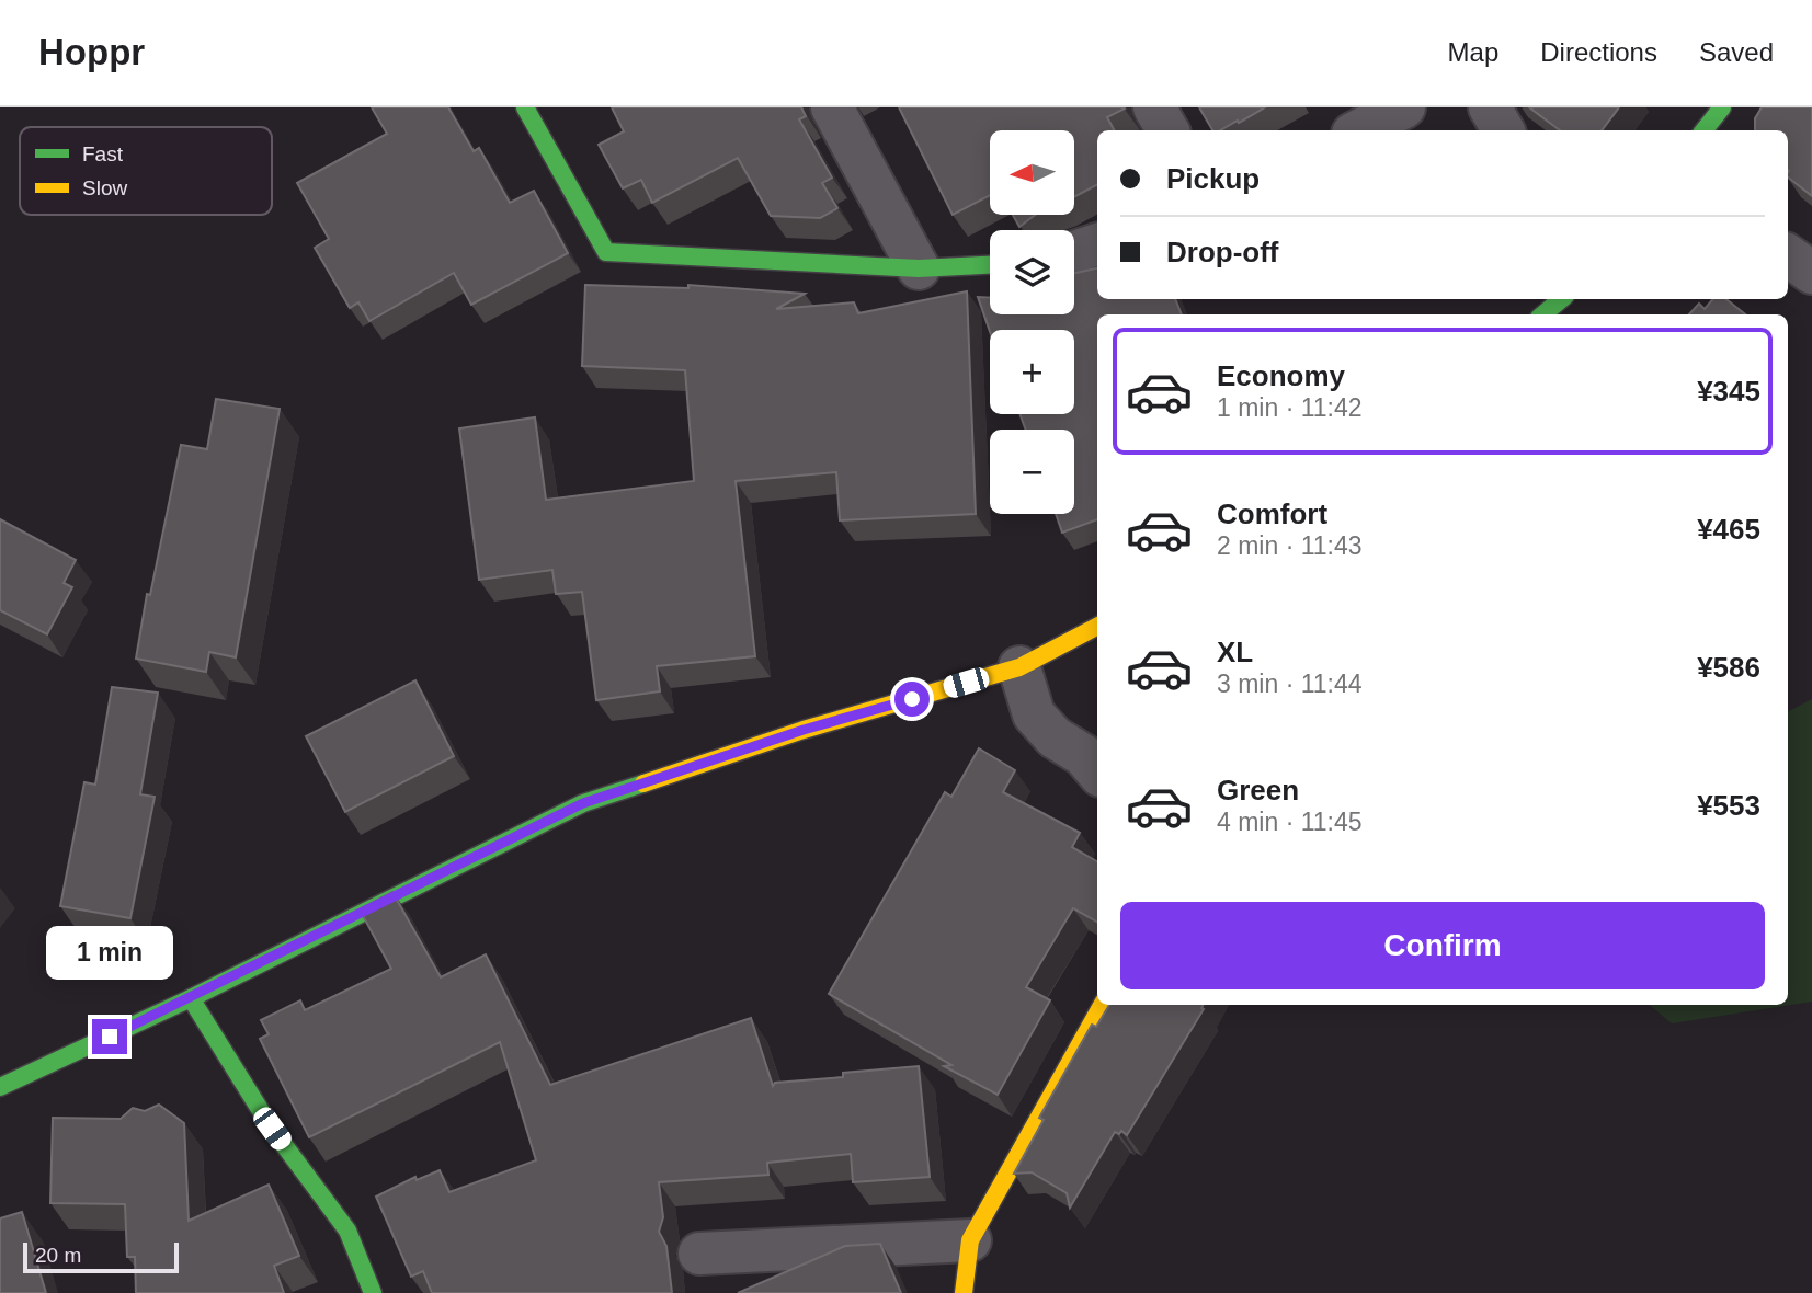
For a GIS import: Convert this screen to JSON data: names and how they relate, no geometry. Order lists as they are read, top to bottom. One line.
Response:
{"legend":["Fast","Slow"],"scale_bar":"20 m","north":"left","page":{"header":"Hoppr","nav":["Map","Directions","Saved"],"map_buttons":["+","−"],"banner":["Pickup","Drop-off"],"list":[{"name":"Economy","note":"1 min · 11:42","value":"¥345"},{"name":"Comfort","note":"2 min · 11:43","value":"¥465"},{"name":"XL","note":"3 min · 11:44","value":"¥586"},{"name":"Green","note":"4 min · 11:45","value":"¥553"}],"buttons":"Confirm","bubble":"1 min","scale":"20 m"}}
